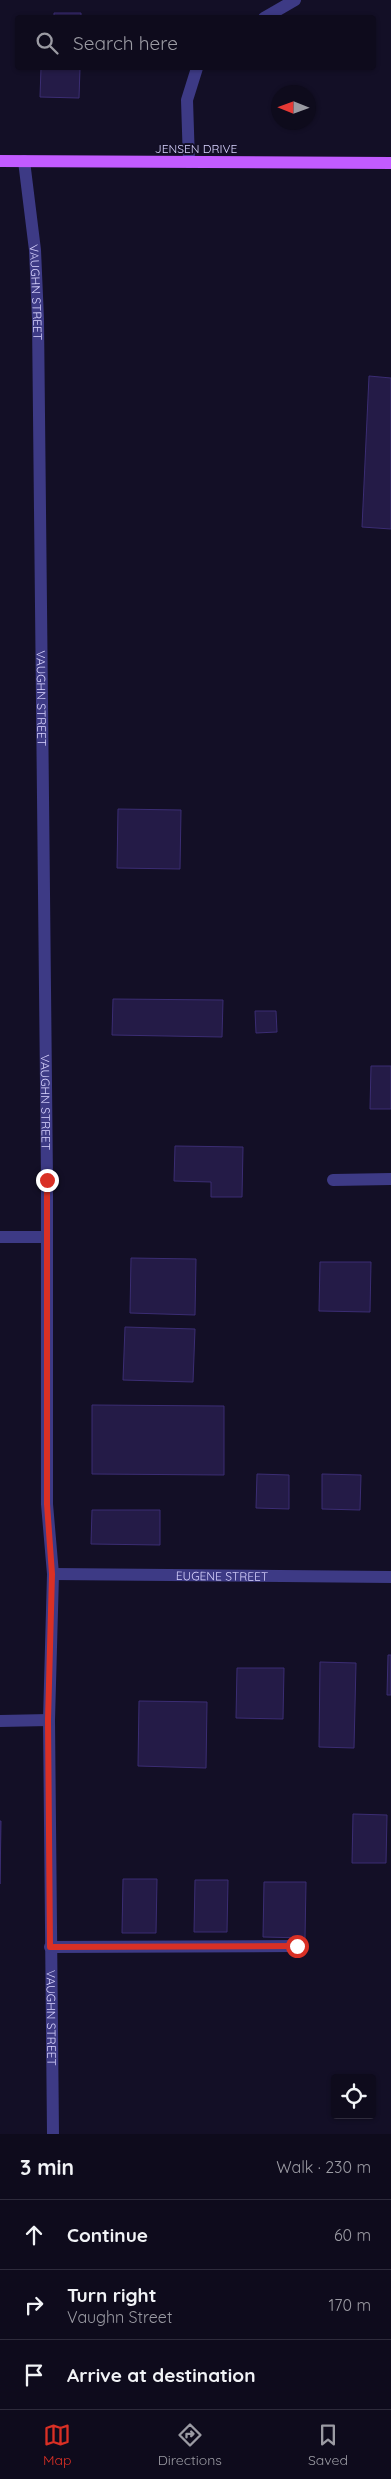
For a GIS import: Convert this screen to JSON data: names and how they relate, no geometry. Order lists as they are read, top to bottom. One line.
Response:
{"streets":{"main road":["JENSEN DRIVE"],"street":["VAUGHN STREET","EUGENE STREET"]},"crossings":[["JENSEN DRIVE","VAUGHN STREET"],["VAUGHN STREET","EUGENE STREET"]],"north":"left","page":{"search":"Search here","heading":["3 min","Walk · 230 m"],"list":[["Continue","60 m"],["Turn right","Vaughn Street","170 m"],"Arrive at destination"],"nav":["Map","Directions","Saved"]}}
